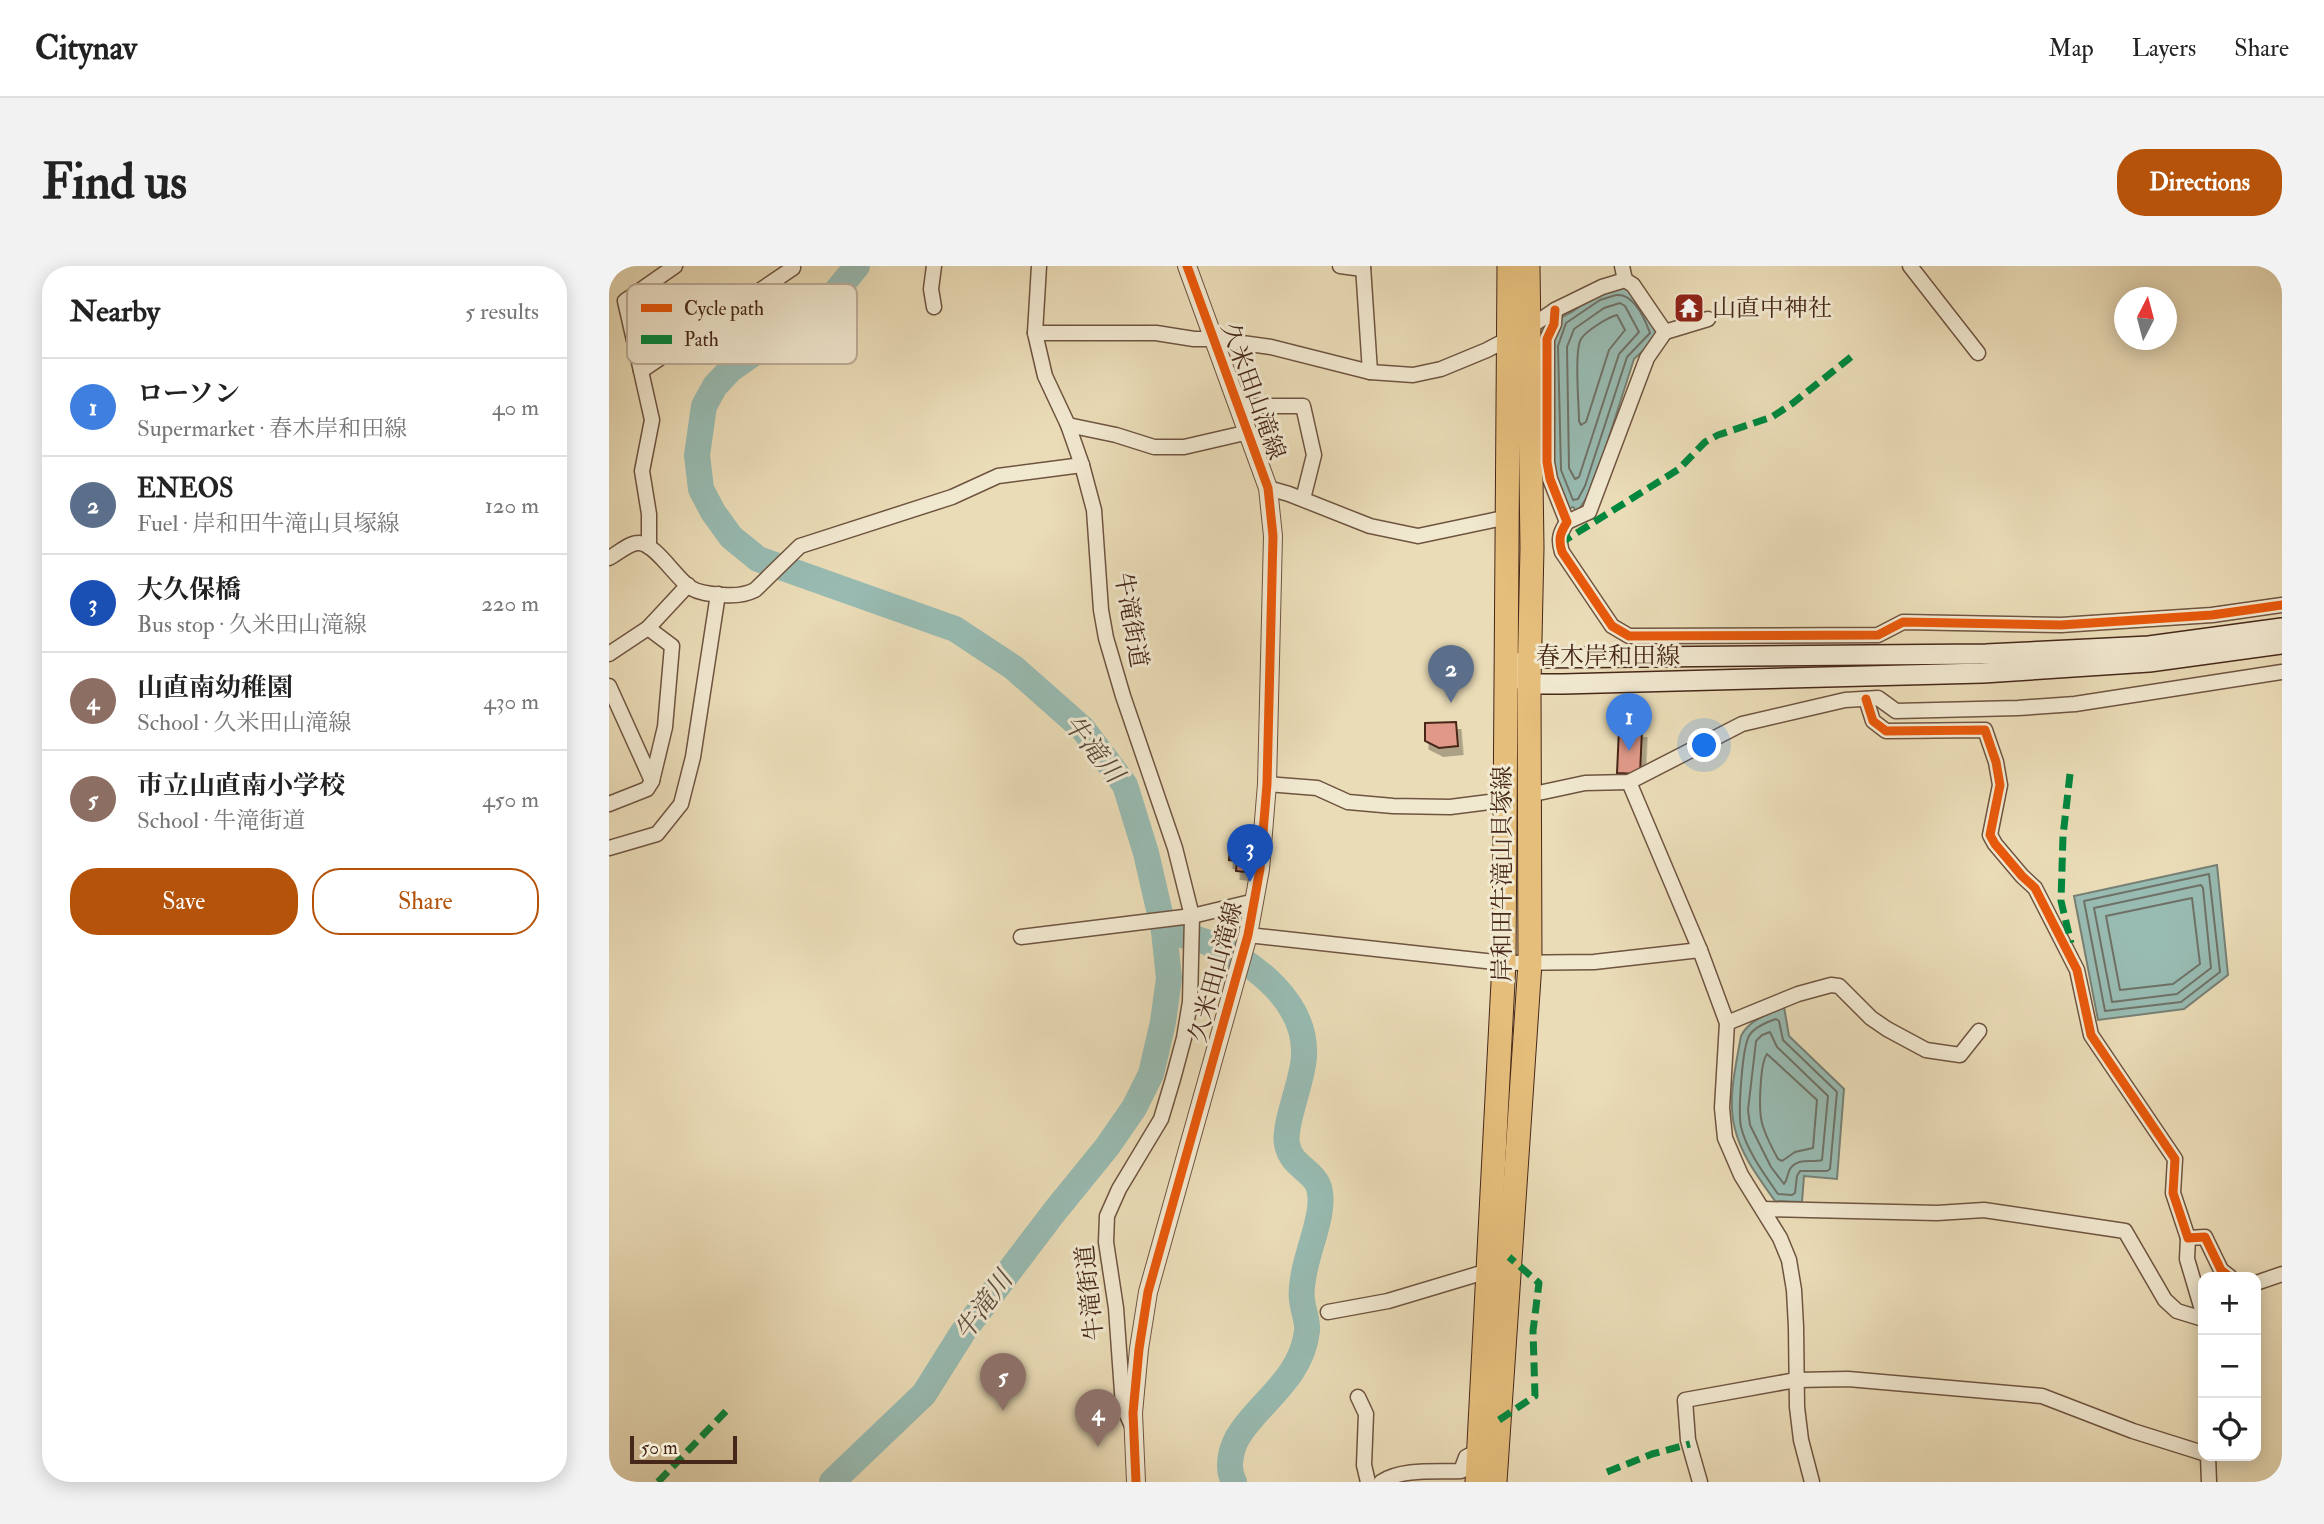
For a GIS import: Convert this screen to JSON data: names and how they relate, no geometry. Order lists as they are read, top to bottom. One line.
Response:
{"streets":{"main road":["春木岸和田線","岸和田牛滝山貝塚線"],"street":["久米田山滝線","牛滝街道"]},"crossings":[["久米田山滝線","牛滝街道"],["春木岸和田線","岸和田牛滝山貝塚線"]],"water":["牛滝川"],"places":{"temple":["山直中神社"]},"legend":["Cycle path","Path"],"scale_bar":"50 m","north":"top","page":{"header":"Citynav","nav":["Map","Layers","Share"],"buttons":["Directions",["Save","Share"]],"title":"Find us","heading":["Nearby","5 results"],"list":[{"mark":"1","name":"ローソン","note":"Supermarket · 春木岸和田線","value":"40 m"},{"mark":"2","name":"ENEOS","note":"Fuel · 岸和田牛滝山貝塚線","value":"120 m"},{"mark":"3","name":"大久保橋","note":"Bus stop · 久米田山滝線","value":"220 m"},{"mark":"4","name":"山直南幼稚園","note":"School · 久米田山滝線","value":"430 m"},{"mark":"5","name":"市立山直南小学校","note":"School · 牛滝街道","value":"450 m"}],"pins":["2","1","3","5","4"],"map_buttons":["+","−"],"scale":"50 m"}}
